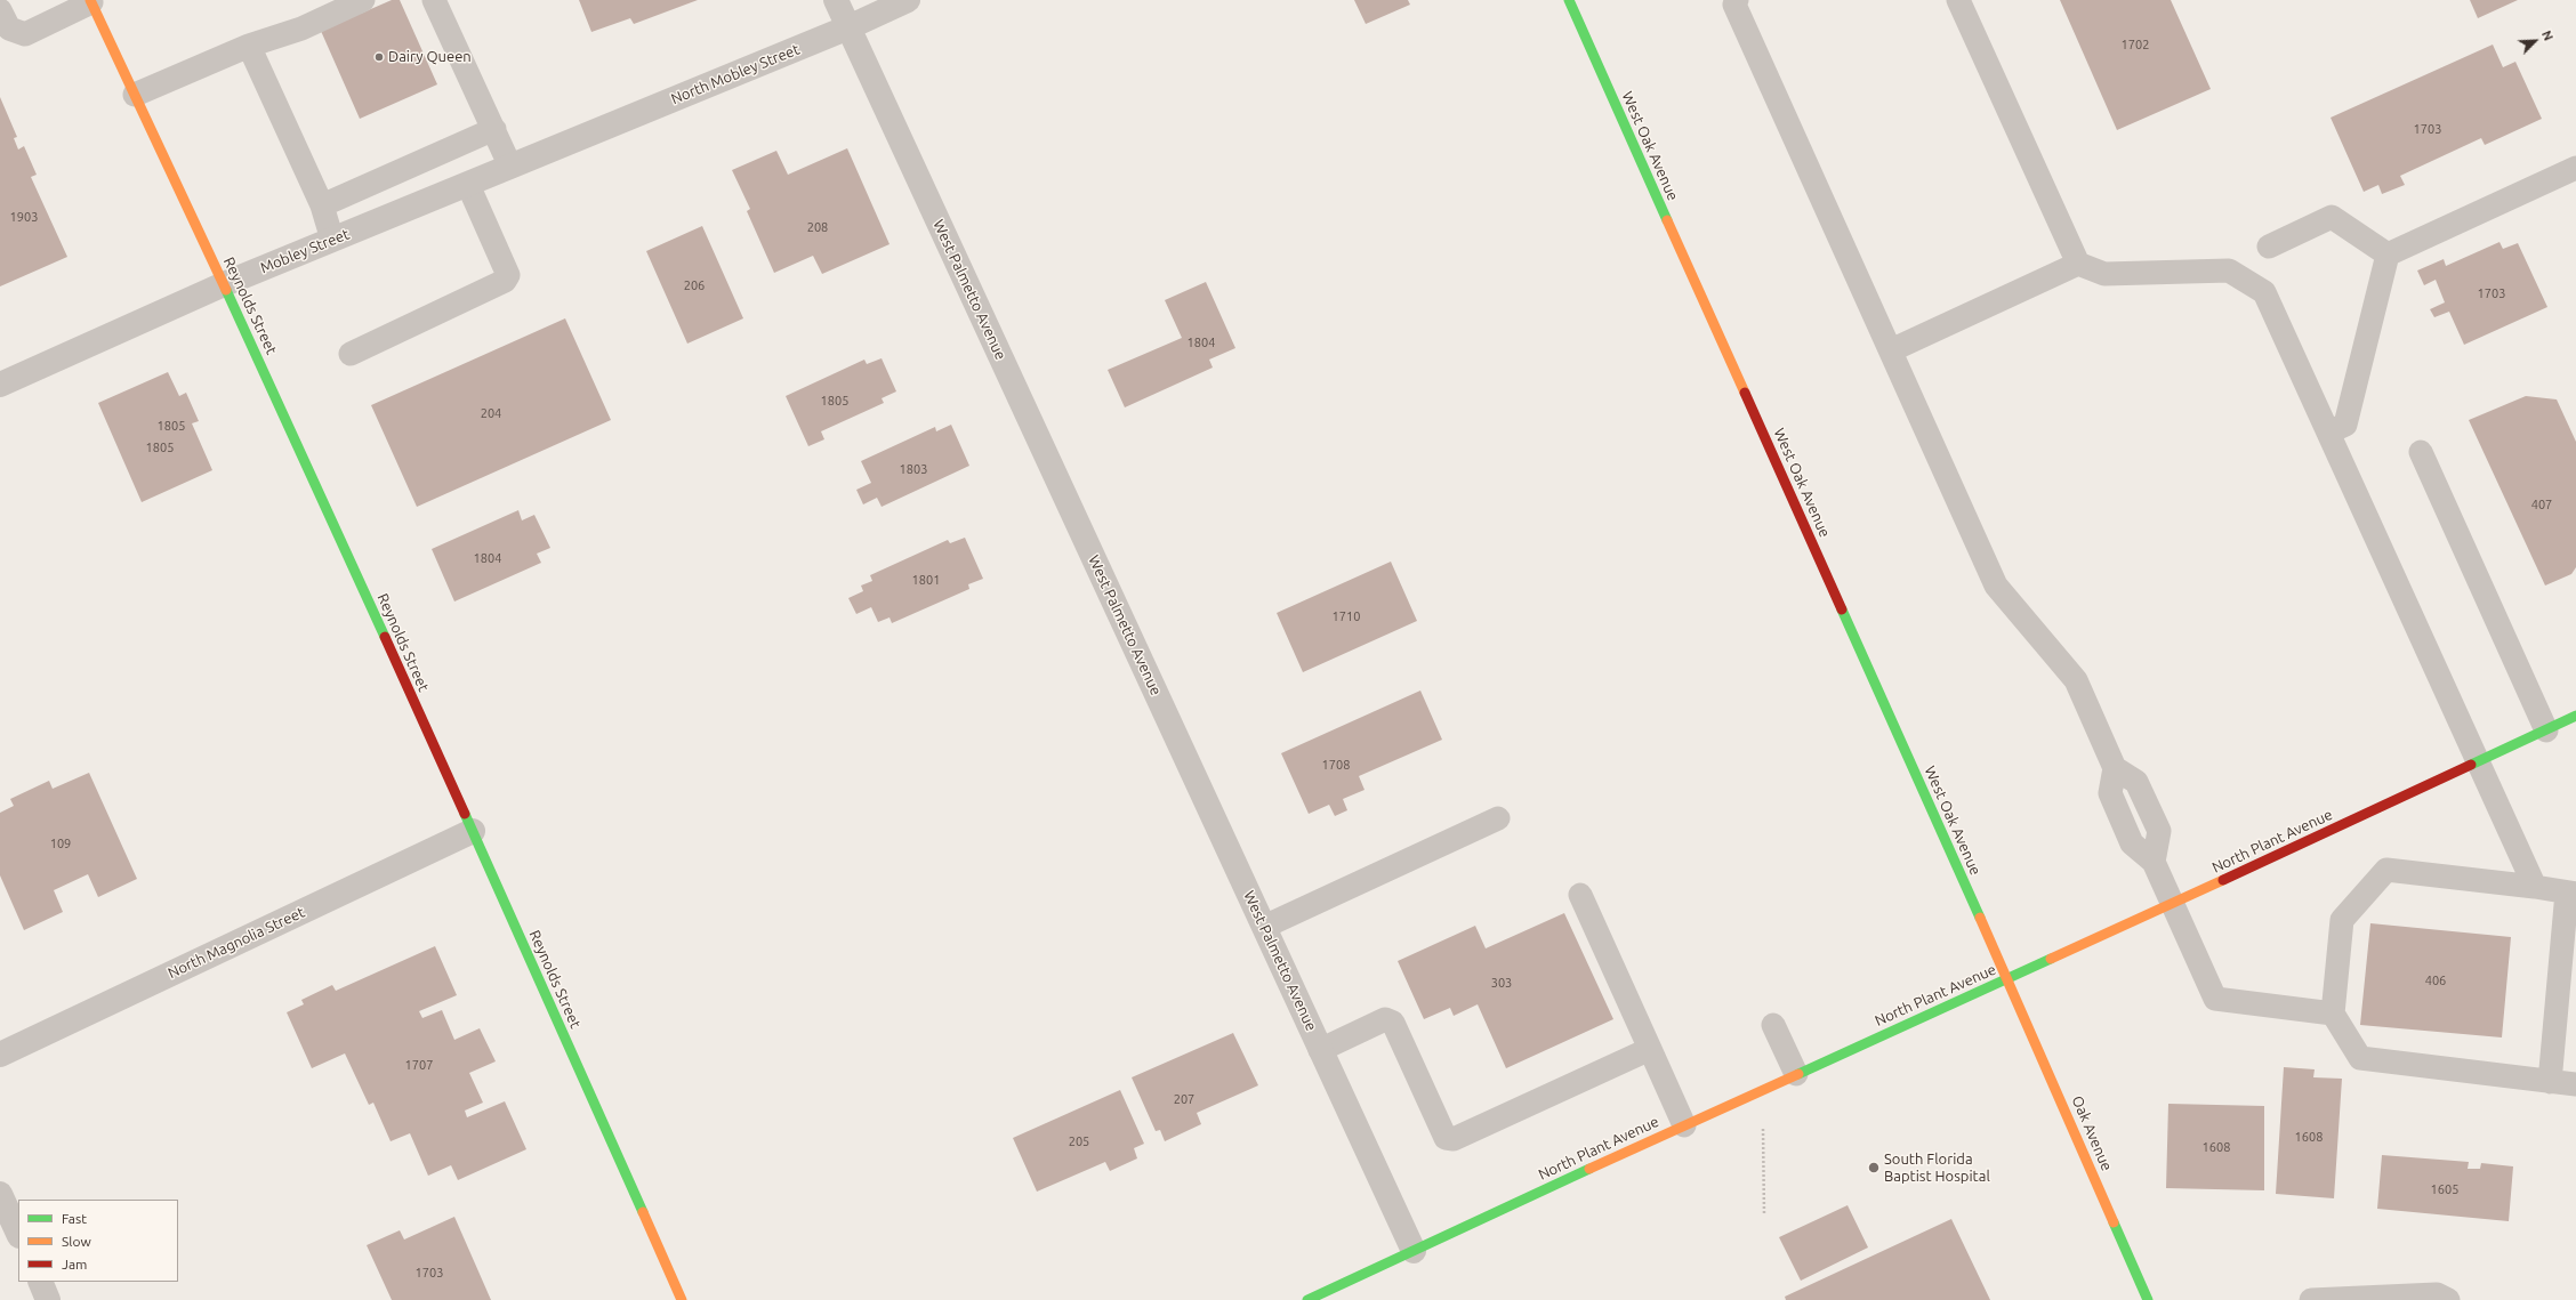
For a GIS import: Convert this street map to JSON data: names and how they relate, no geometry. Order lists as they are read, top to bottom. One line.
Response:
{"streets":{"street":["North Mobley Street","West Oak Avenue","Mobley Street","West Palmetto Avenue","Reynolds Street","North Plant Avenue","North Magnolia Street","Oak Avenue"]},"crossings":[["North Mobley Street","Mobley Street"],["North Mobley Street","West Palmetto Avenue"],["West Oak Avenue","North Plant Avenue"],["West Oak Avenue","Oak Avenue"],["Mobley Street","Reynolds Street"],["West Palmetto Avenue","North Plant Avenue"],["Reynolds Street","North Magnolia Street"],["North Plant Avenue","Oak Avenue"]],"places":["Dairy Queen","South Florida Baptist Hospital"],"house_numbers":["1702","1703","1903","208","206","1703","1804","1805","204","1805","1805","1803","407","1804","1801","1710","1708","109","406","303","1707","207","1608","205","1608","1605","1703"],"legend":["Fast","Slow","Jam"],"north":"top right"}
